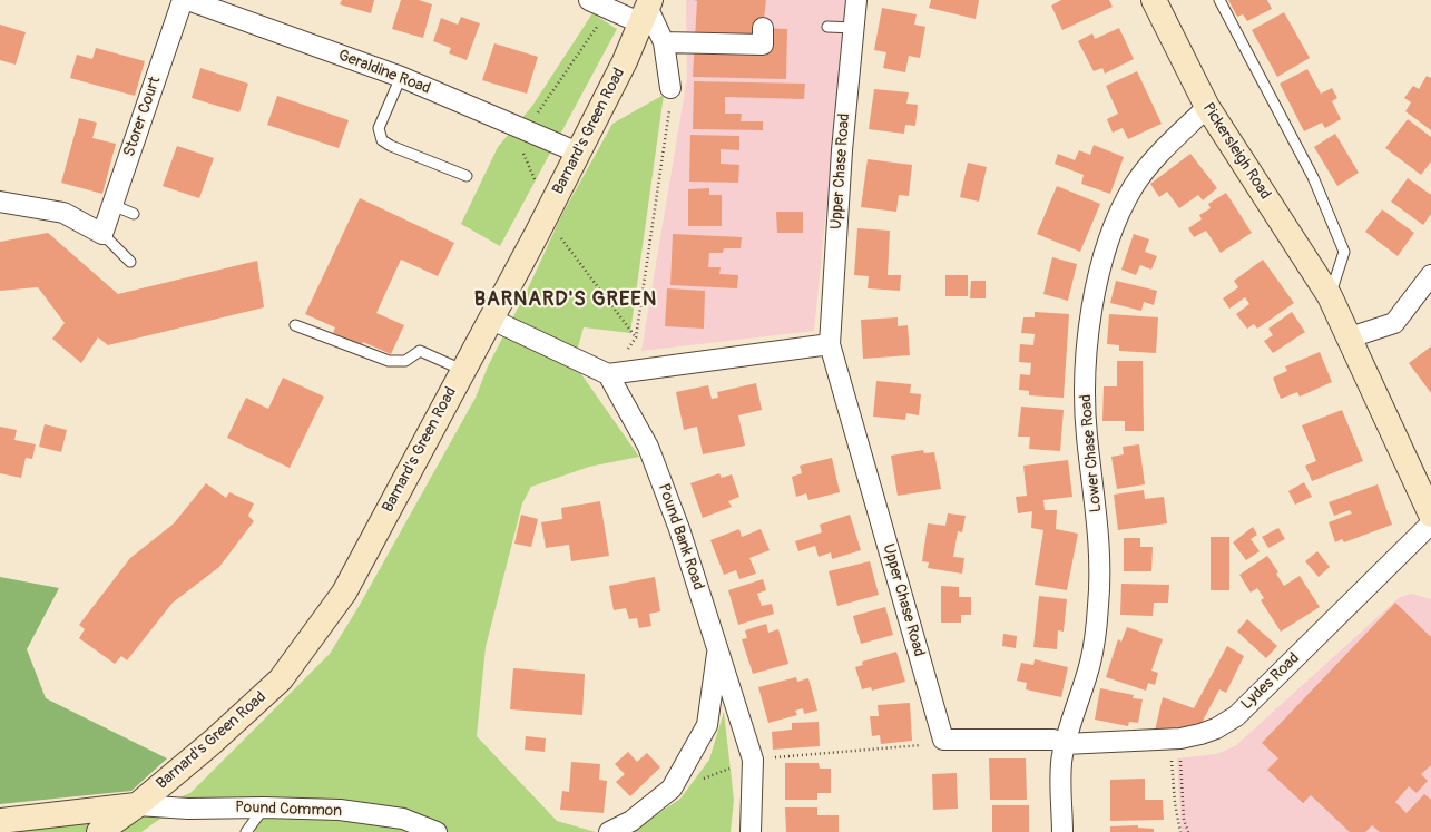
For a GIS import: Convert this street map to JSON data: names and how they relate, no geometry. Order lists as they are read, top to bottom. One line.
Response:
{"streets":{"main road":["Barnard's Green Road","Pickersleigh Road"],"street":["Geraldine Road","Storer Court","Upper Chase Road","Lower Chase Road","Pound Bank Road","Lydes Road","Pound Common"]},"crossings":[["Geraldine Road","Barnard's Green Road"],["Barnard's Green Road","Pound Common"],["Pickersleigh Road","Lower Chase Road"],["Lower Chase Road","Lydes Road"]],"districts":["BARNARD'S GREEN"]}
